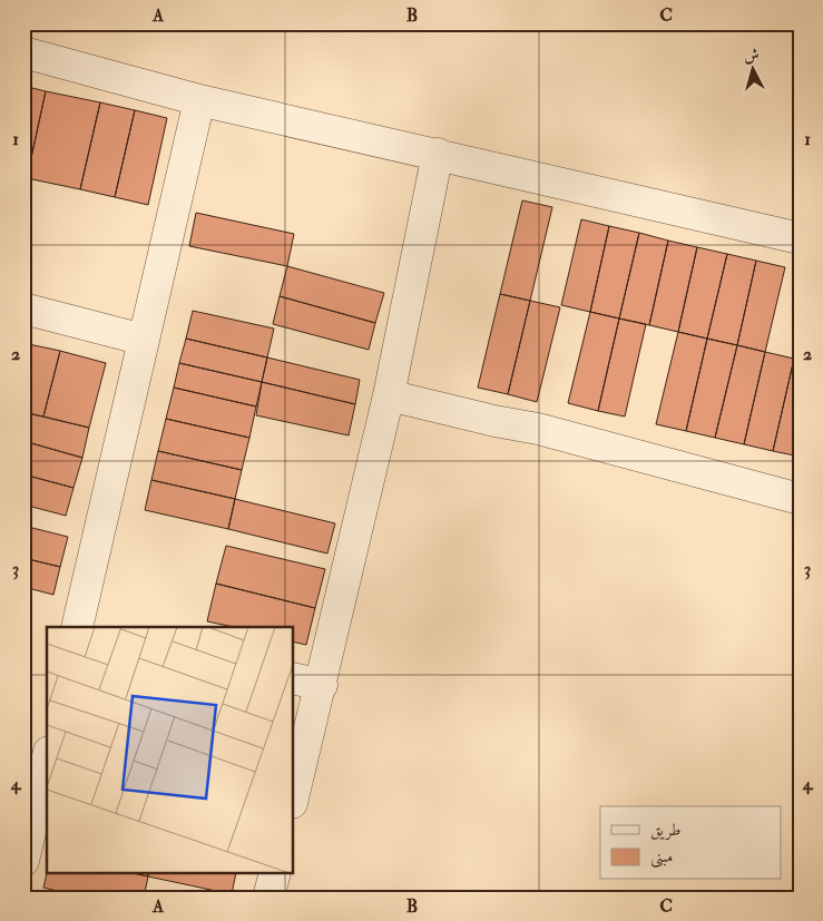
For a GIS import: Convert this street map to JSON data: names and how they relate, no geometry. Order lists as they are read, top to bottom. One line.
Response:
{"legend":["طريق","مبنى"],"north":"top","grid":{"columns":["A","B","C"],"rows":["1","2","3","4"]}}
